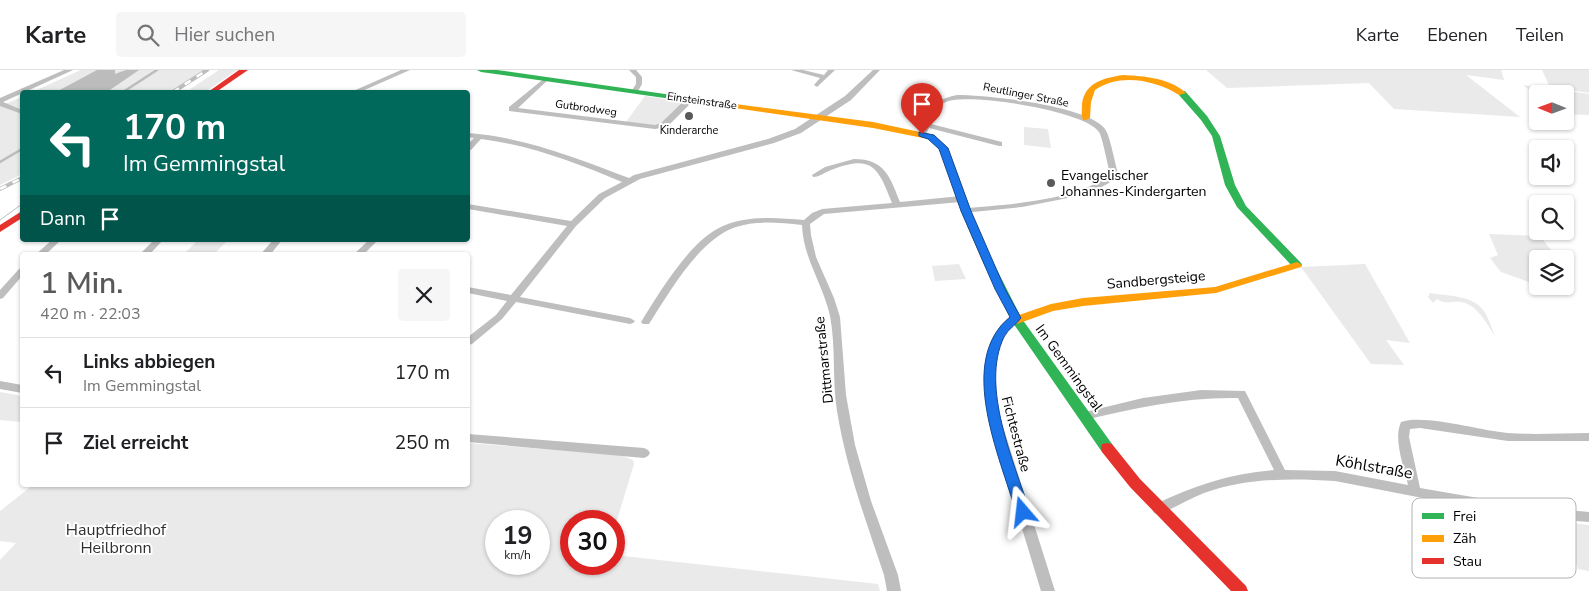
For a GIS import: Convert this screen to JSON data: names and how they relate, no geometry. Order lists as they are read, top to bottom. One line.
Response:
{"streets":{"street":["Reutlinger Straße","Einsteinstraße","Gutbrodweg","Sandbergsteige","Dittmarstraße","Im Gemmingstal","Fichtestraße","Köhlstraße"]},"crossings":[["Reutlinger Straße","Einsteinstraße"],["Reutlinger Straße","Sandbergsteige"],["Reutlinger Straße","Im Gemmingstal"],["Einsteinstraße","Gutbrodweg"],["Einsteinstraße","Im Gemmingstal"],["Sandbergsteige","Im Gemmingstal"],["Sandbergsteige","Fichtestraße"],["Im Gemmingstal","Fichtestraße"],["Im Gemmingstal","Köhlstraße"]],"parks":["Hauptfriedhof Heilbronn"],"places":["Kinderarche","Evangelischer Johannes-Kindergarten"],"legend":["Frei","Zäh","Stau"],"north":"left","page":{"header":"Karte","search":"Hier suchen","nav":["Karte","Ebenen","Teilen"],"turn":["170 m","Im Gemmingstal"],"then":"Dann","heading":["1 Min.","420 m · 22:03"],"list":[{"name":"Links abbiegen","note":"Im Gemmingstal","value":"170 m"},{"name":"Ziel erreicht","value":"250 m"}],"speed":"19 km/h","limit":"30"}}
